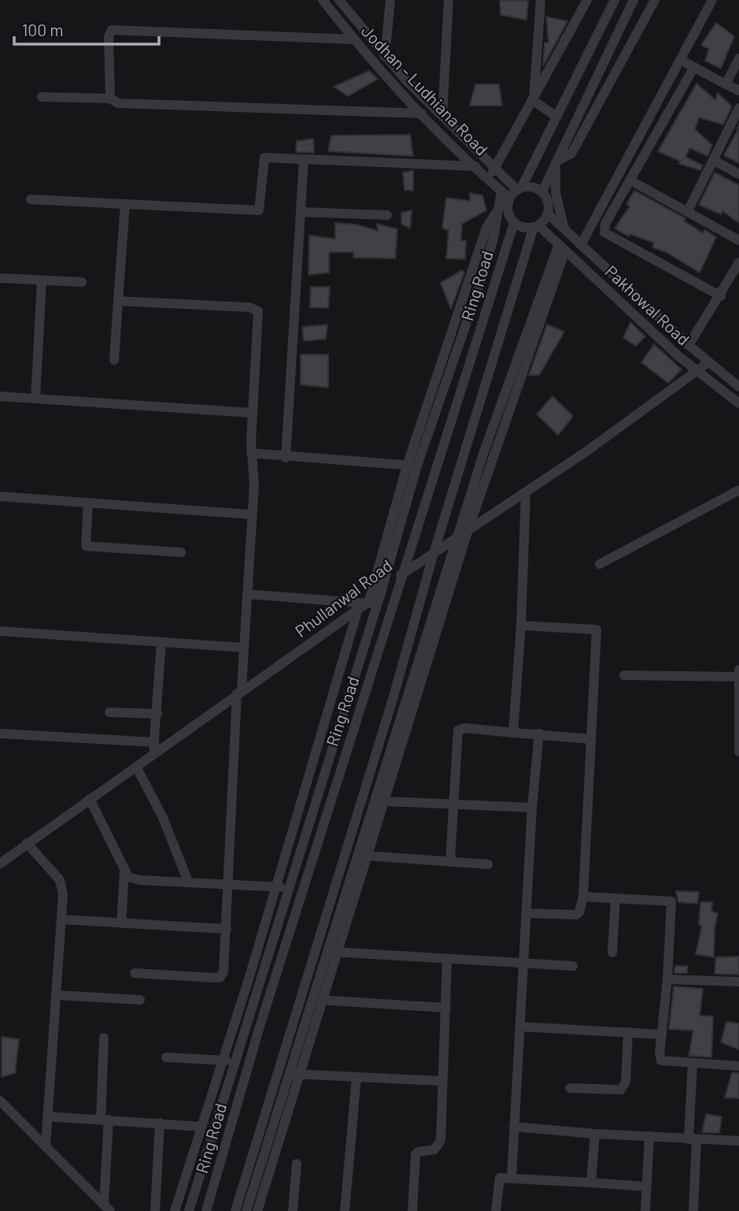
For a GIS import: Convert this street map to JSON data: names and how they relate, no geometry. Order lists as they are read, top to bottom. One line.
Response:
{"streets":{"street":["Jodhan - Ludhiana Road","Ring Road","Pakhowal Road","Phullanwal Road"]},"crossings":[["Jodhan - Ludhiana Road","Ring Road"],["Jodhan - Ludhiana Road","Pakhowal Road"],["Ring Road","Pakhowal Road"],["Ring Road","Phullanwal Road"],["Pakhowal Road","Phullanwal Road"]],"scale_bar":"100 m"}
